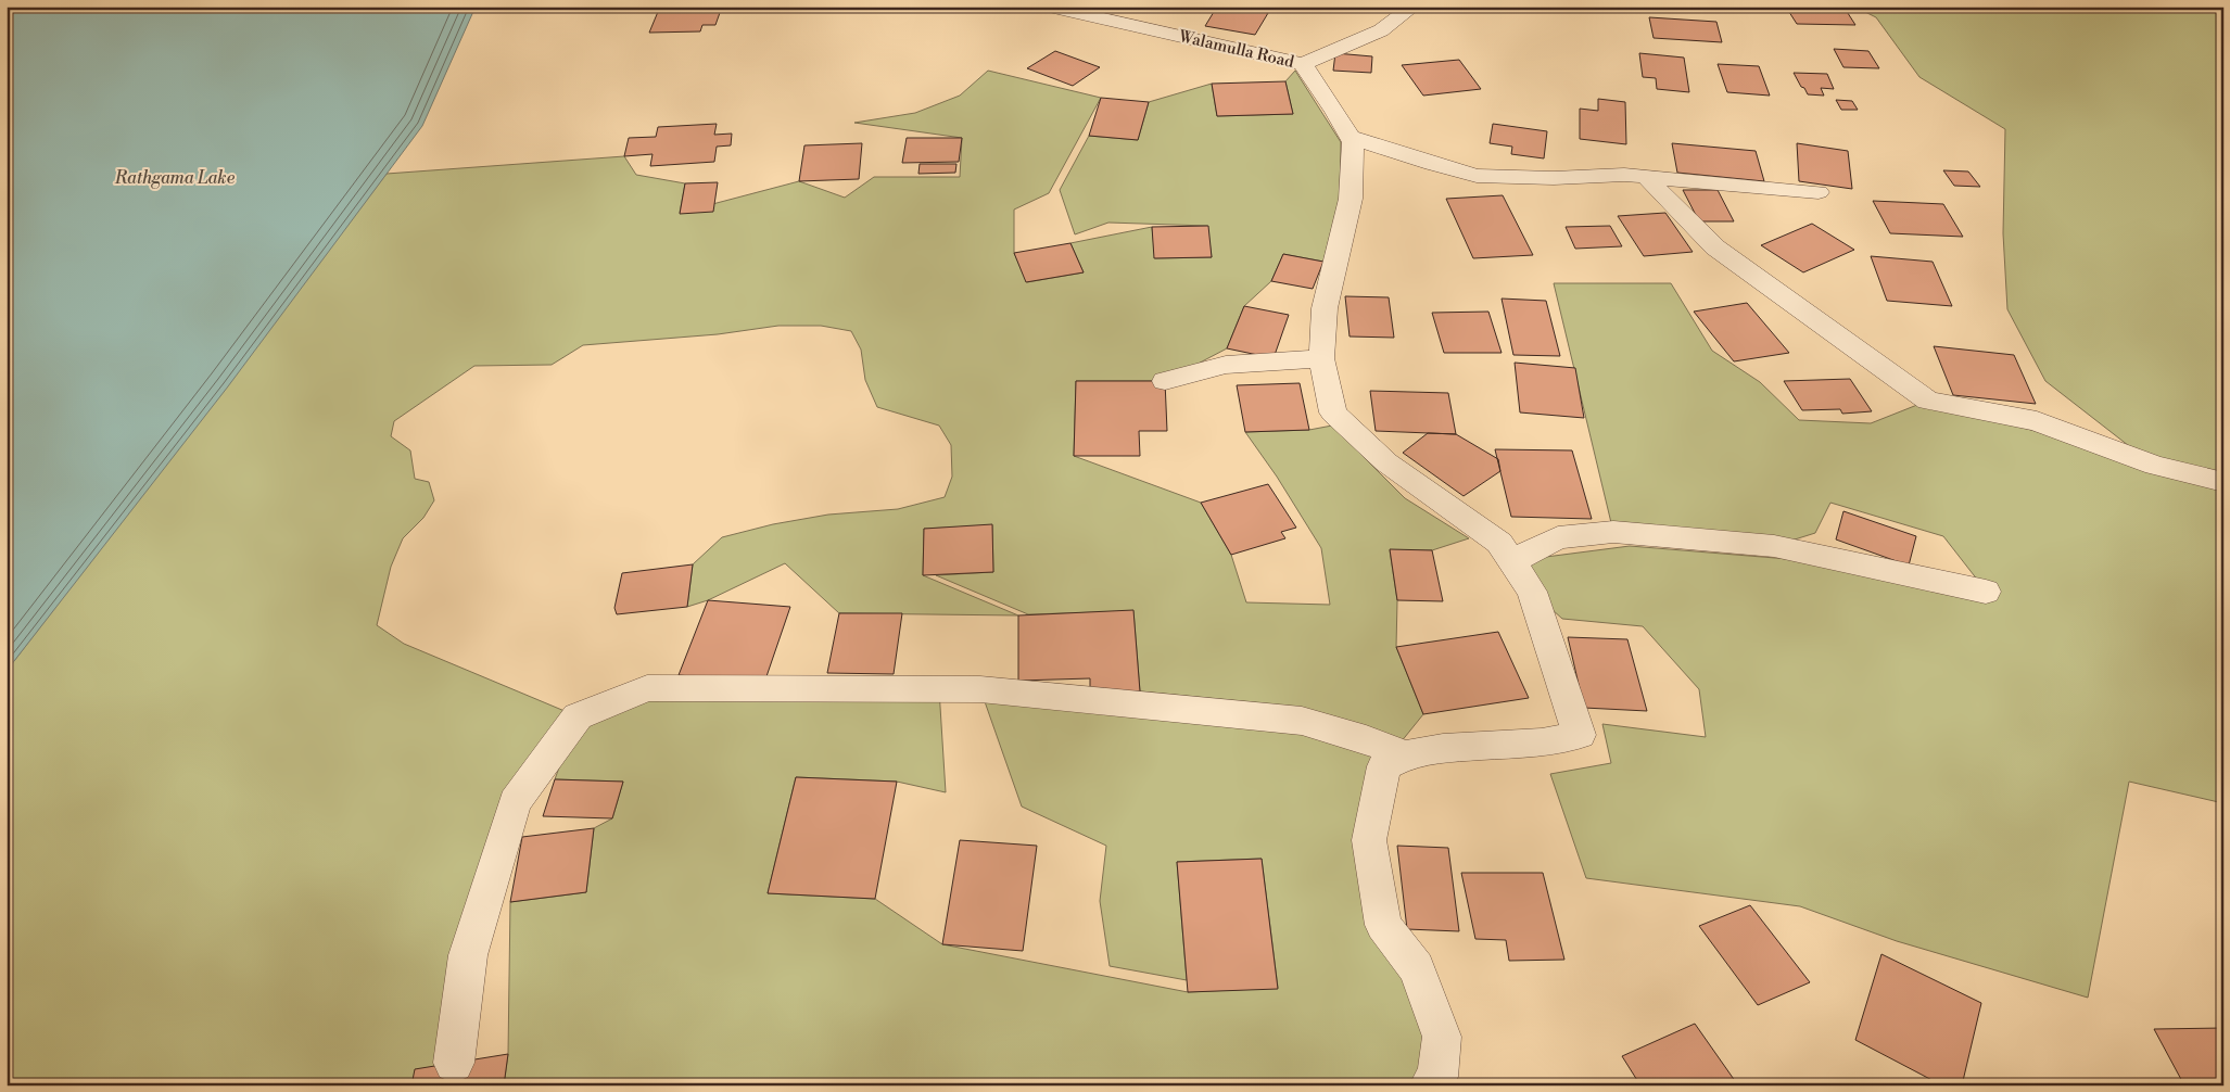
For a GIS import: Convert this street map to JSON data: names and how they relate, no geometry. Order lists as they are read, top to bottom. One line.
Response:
{"streets":{"street":["Walamulla Road"]},"water":["Rathgama Lake"]}
